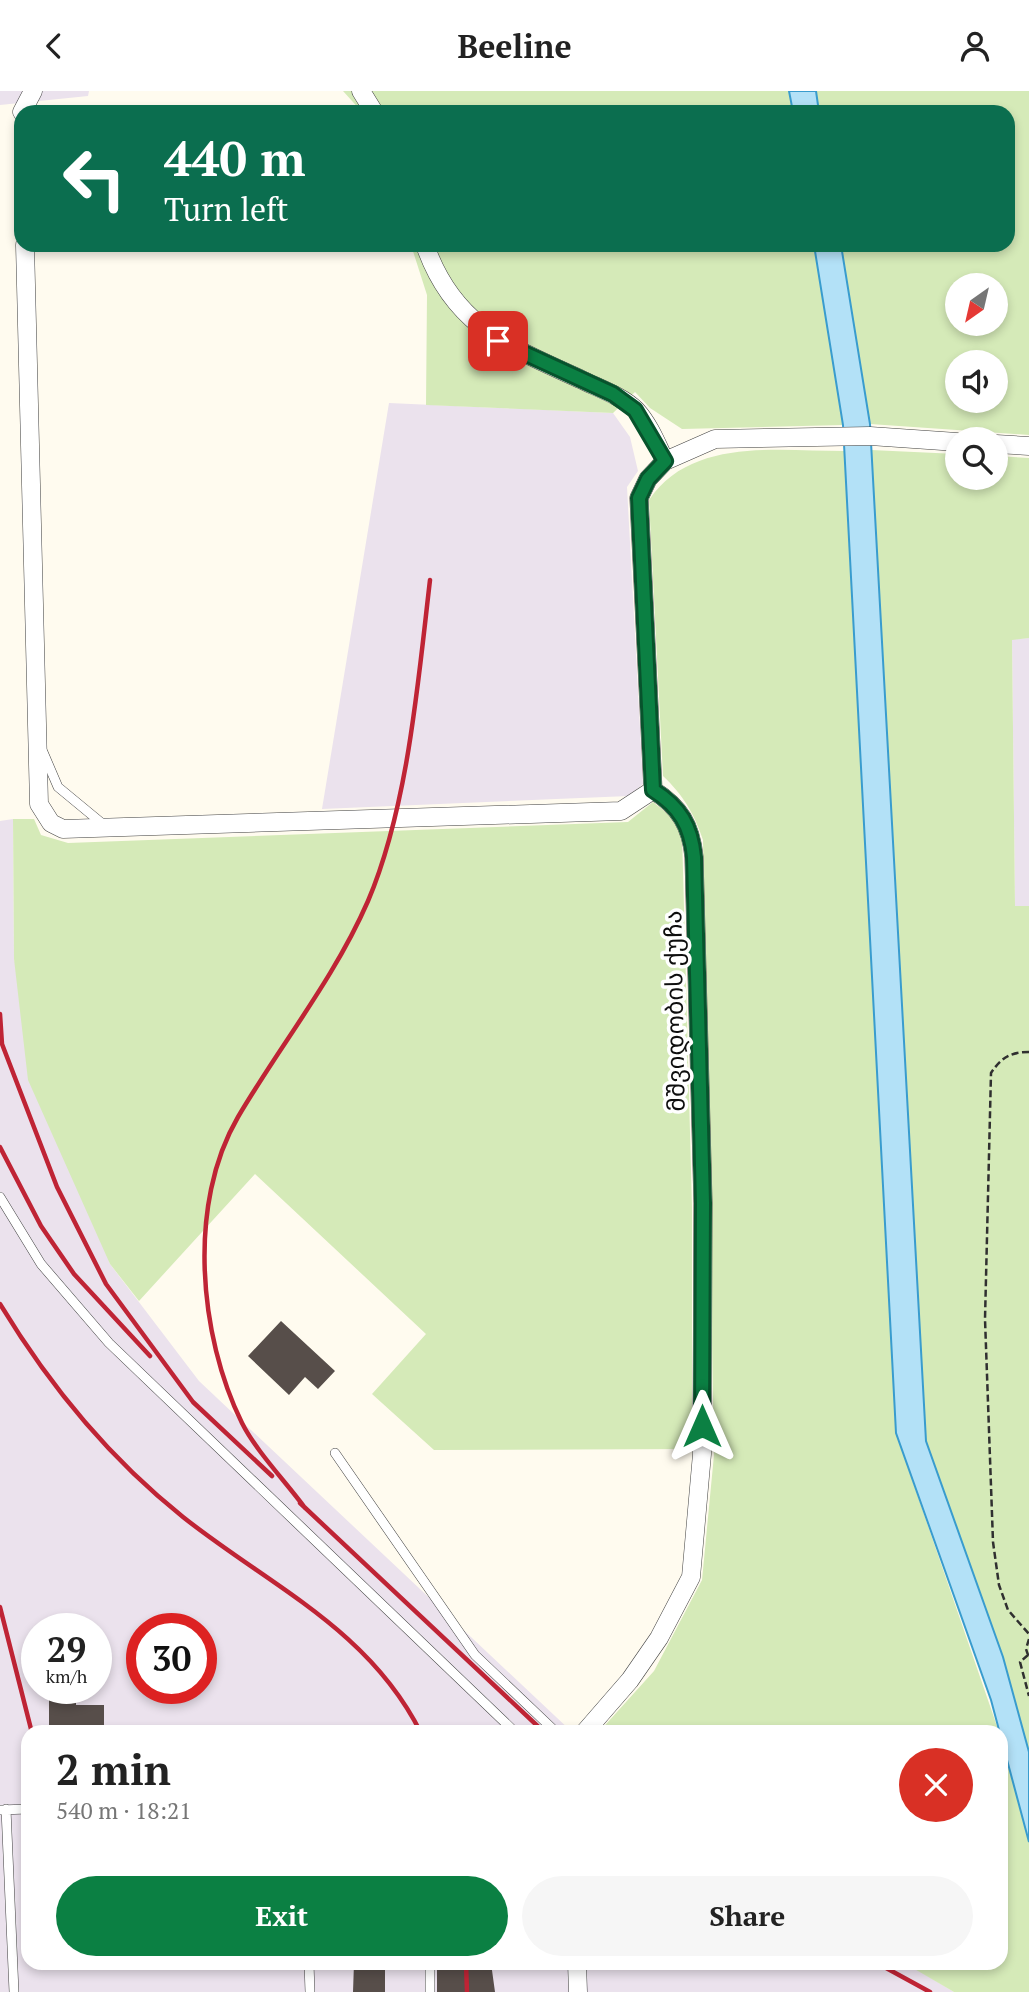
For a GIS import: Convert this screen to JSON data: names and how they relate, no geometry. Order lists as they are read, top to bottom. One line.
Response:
{"streets":{"street":["მშვიდობის ქუჩა"]},"north":"bottom left","page":{"header":"Beeline","turn":["440 m","Turn left"],"speed":"29 km/h","limit":"30","heading":["2 min","540 m · 18:21"],"buttons":["Exit","Share"]}}
